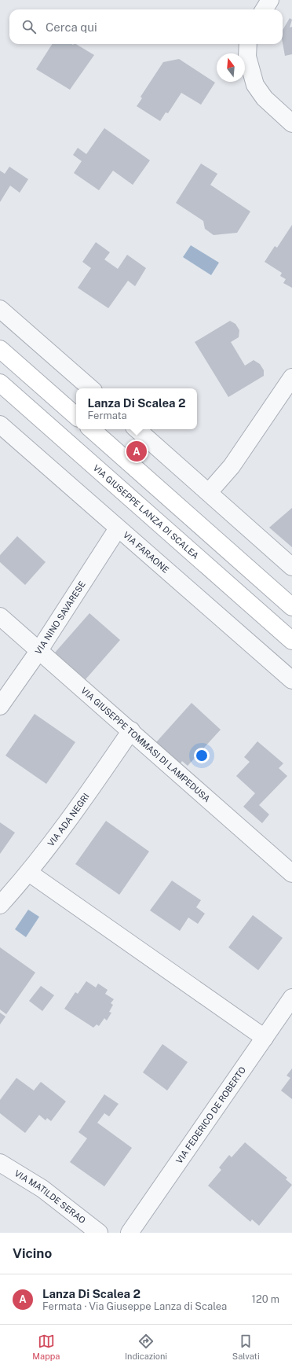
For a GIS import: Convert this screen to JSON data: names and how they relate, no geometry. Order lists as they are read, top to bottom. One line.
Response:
{"streets":{"street":["VIA GIUSEPPE LANZA DI SCALEA","VIA FARAONE","VIA NINO SAVARESE","VIA GIUSEPPE TOMMASI DI LAMPEDUSA","VIA ADA NEGRI","VIA FEDERICO DE ROBERTO","VIA MATILDE SERAO"]},"crossings":[["VIA FARAONE","VIA NINO SAVARESE"],["VIA NINO SAVARESE","VIA GIUSEPPE TOMMASI DI LAMPEDUSA"],["VIA GIUSEPPE TOMMASI DI LAMPEDUSA","VIA ADA NEGRI"]],"north":"top","page":{"search":"Cerca qui","popup":["Lanza Di Scalea 2","Fermata"],"pins":"A","heading":"Vicino","list":[{"mark":"A","name":"Lanza Di Scalea 2","note":"Fermata · Via Giuseppe Lanza di Scalea","value":"120 m"}],"nav":["Mappa","Indicazioni","Salvati"]}}
